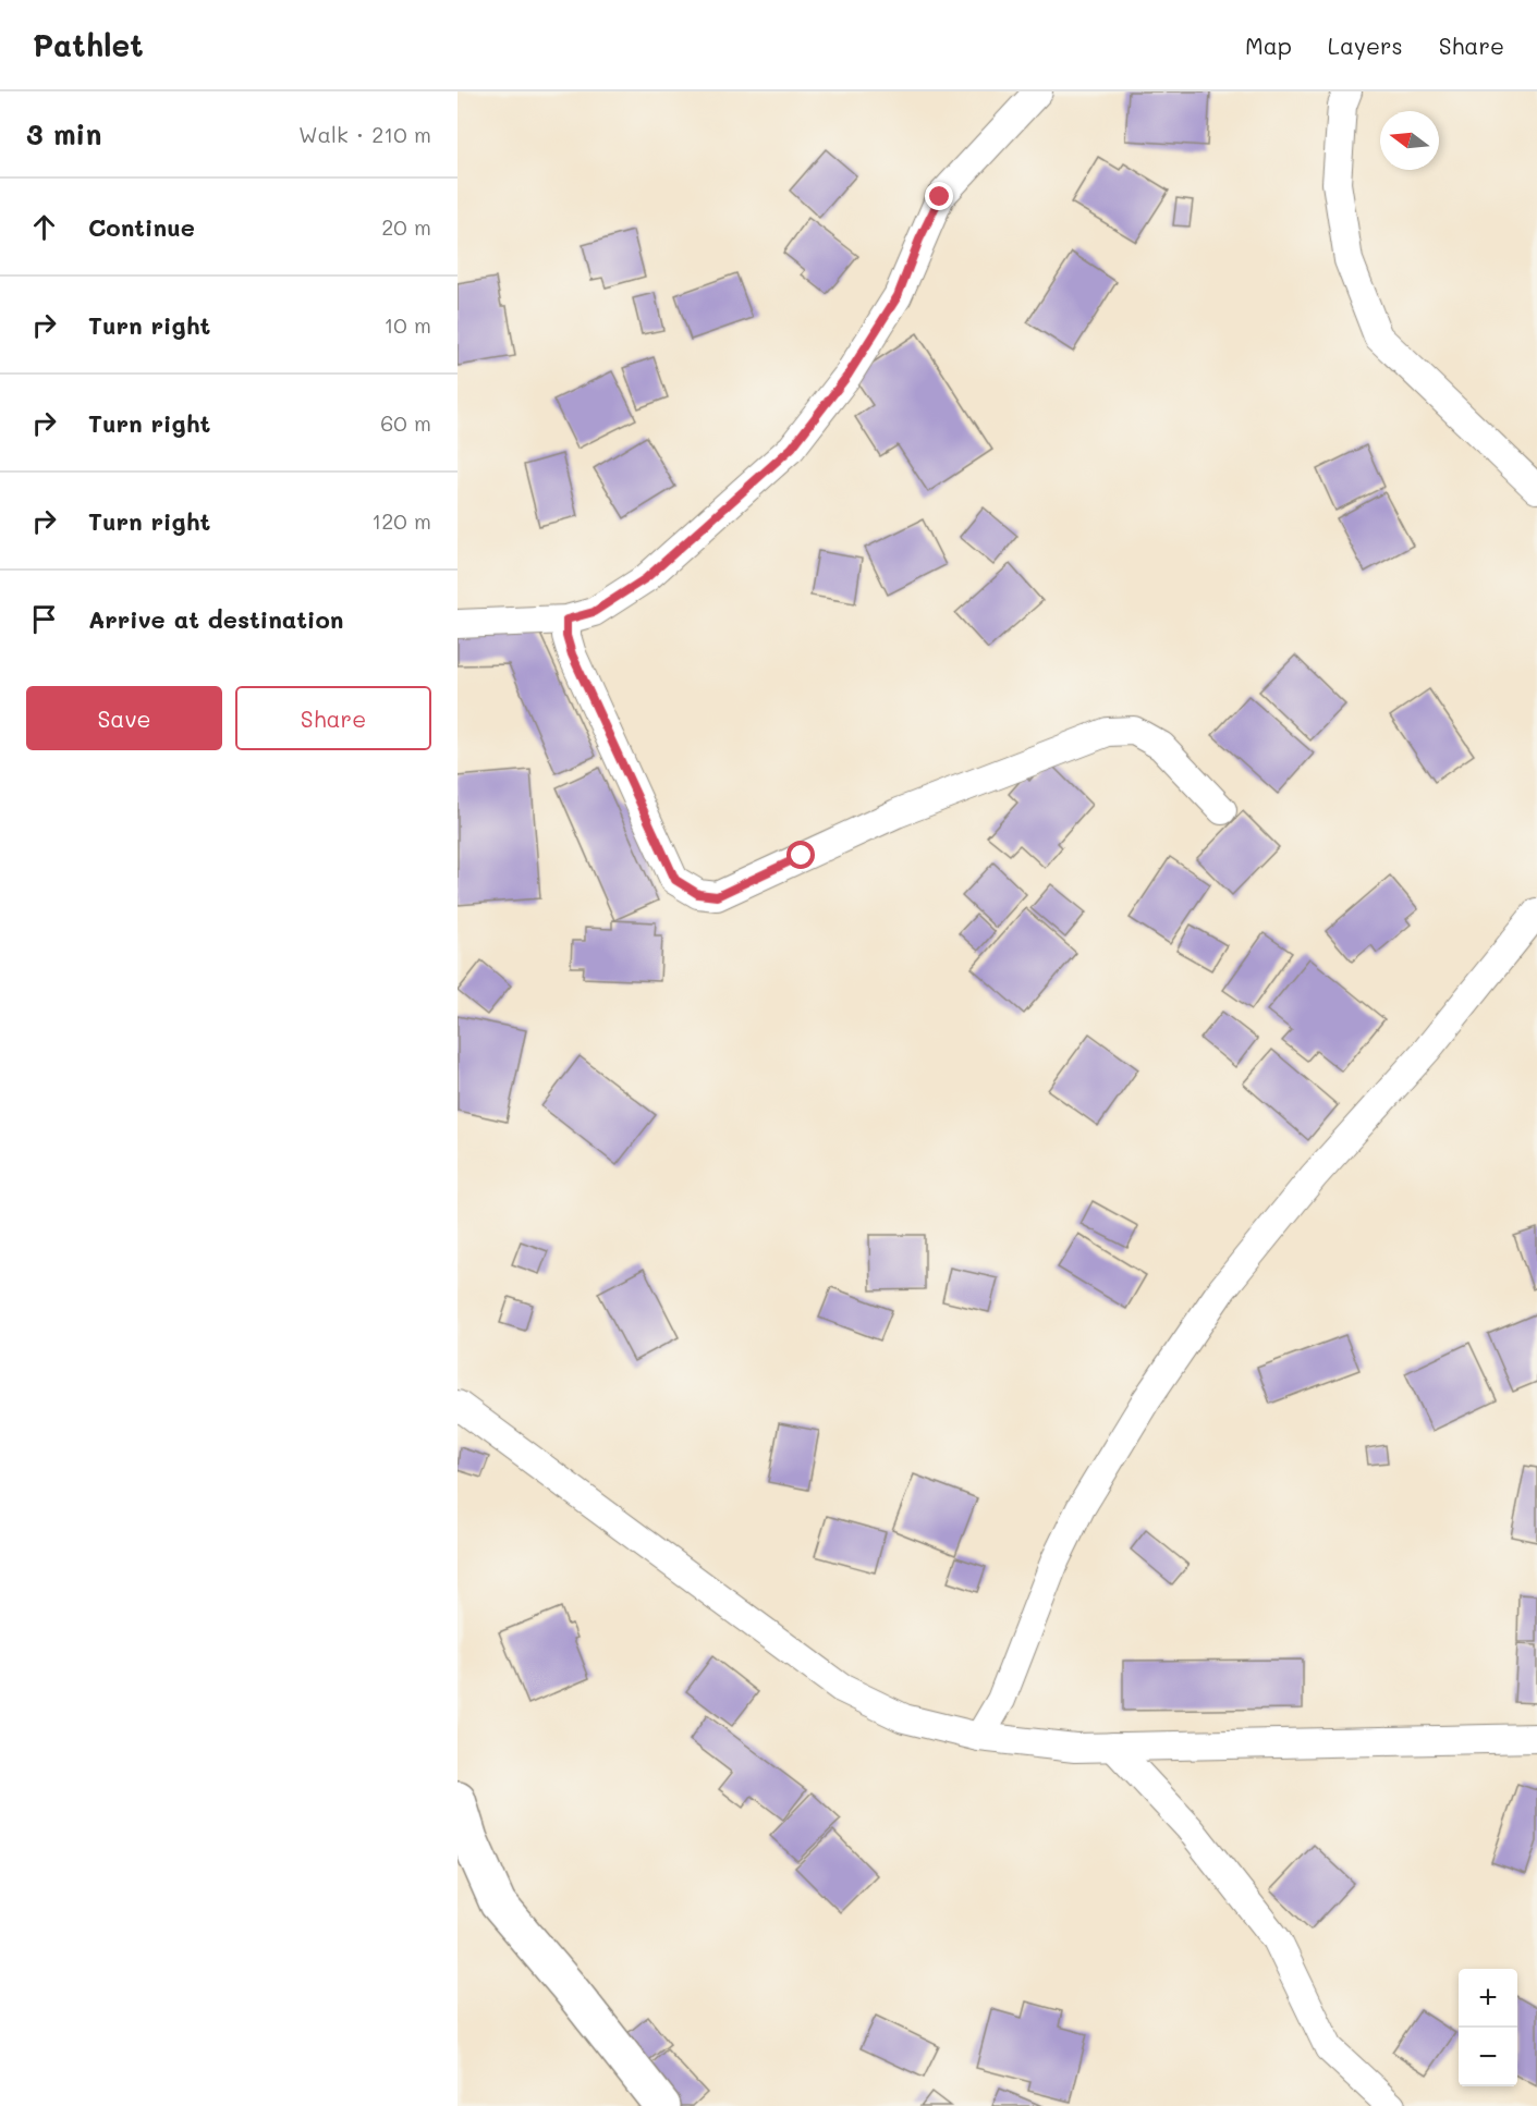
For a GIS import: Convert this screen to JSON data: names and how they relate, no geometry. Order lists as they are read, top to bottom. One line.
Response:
{"north":"left","page":{"header":"Pathlet","nav":["Map","Layers","Share"],"heading":["3 min","Walk · 210 m"],"list":[["Continue","20 m"],["Turn right","10 m"],["Turn right","60 m"],["Turn right","120 m"],"Arrive at destination"],"buttons":["Save","Share"],"map_buttons":["+","−"]}}
